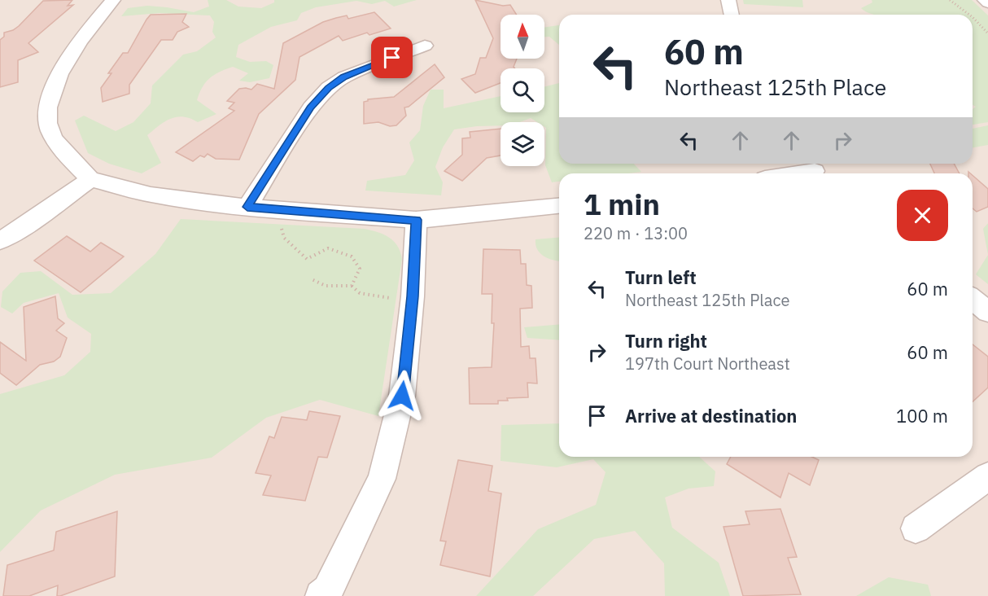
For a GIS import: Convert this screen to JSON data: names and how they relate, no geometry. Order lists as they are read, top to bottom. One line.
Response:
{"north":"top","page":{"turn":["60 m","Northeast 125th Place"],"heading":["1 min","220 m · 13:00"],"list":[{"name":"Turn left","note":"Northeast 125th Place","value":"60 m"},{"name":"Turn right","note":"197th Court Northeast","value":"60 m"},{"name":"Arrive at destination","value":"100 m"}]}}
